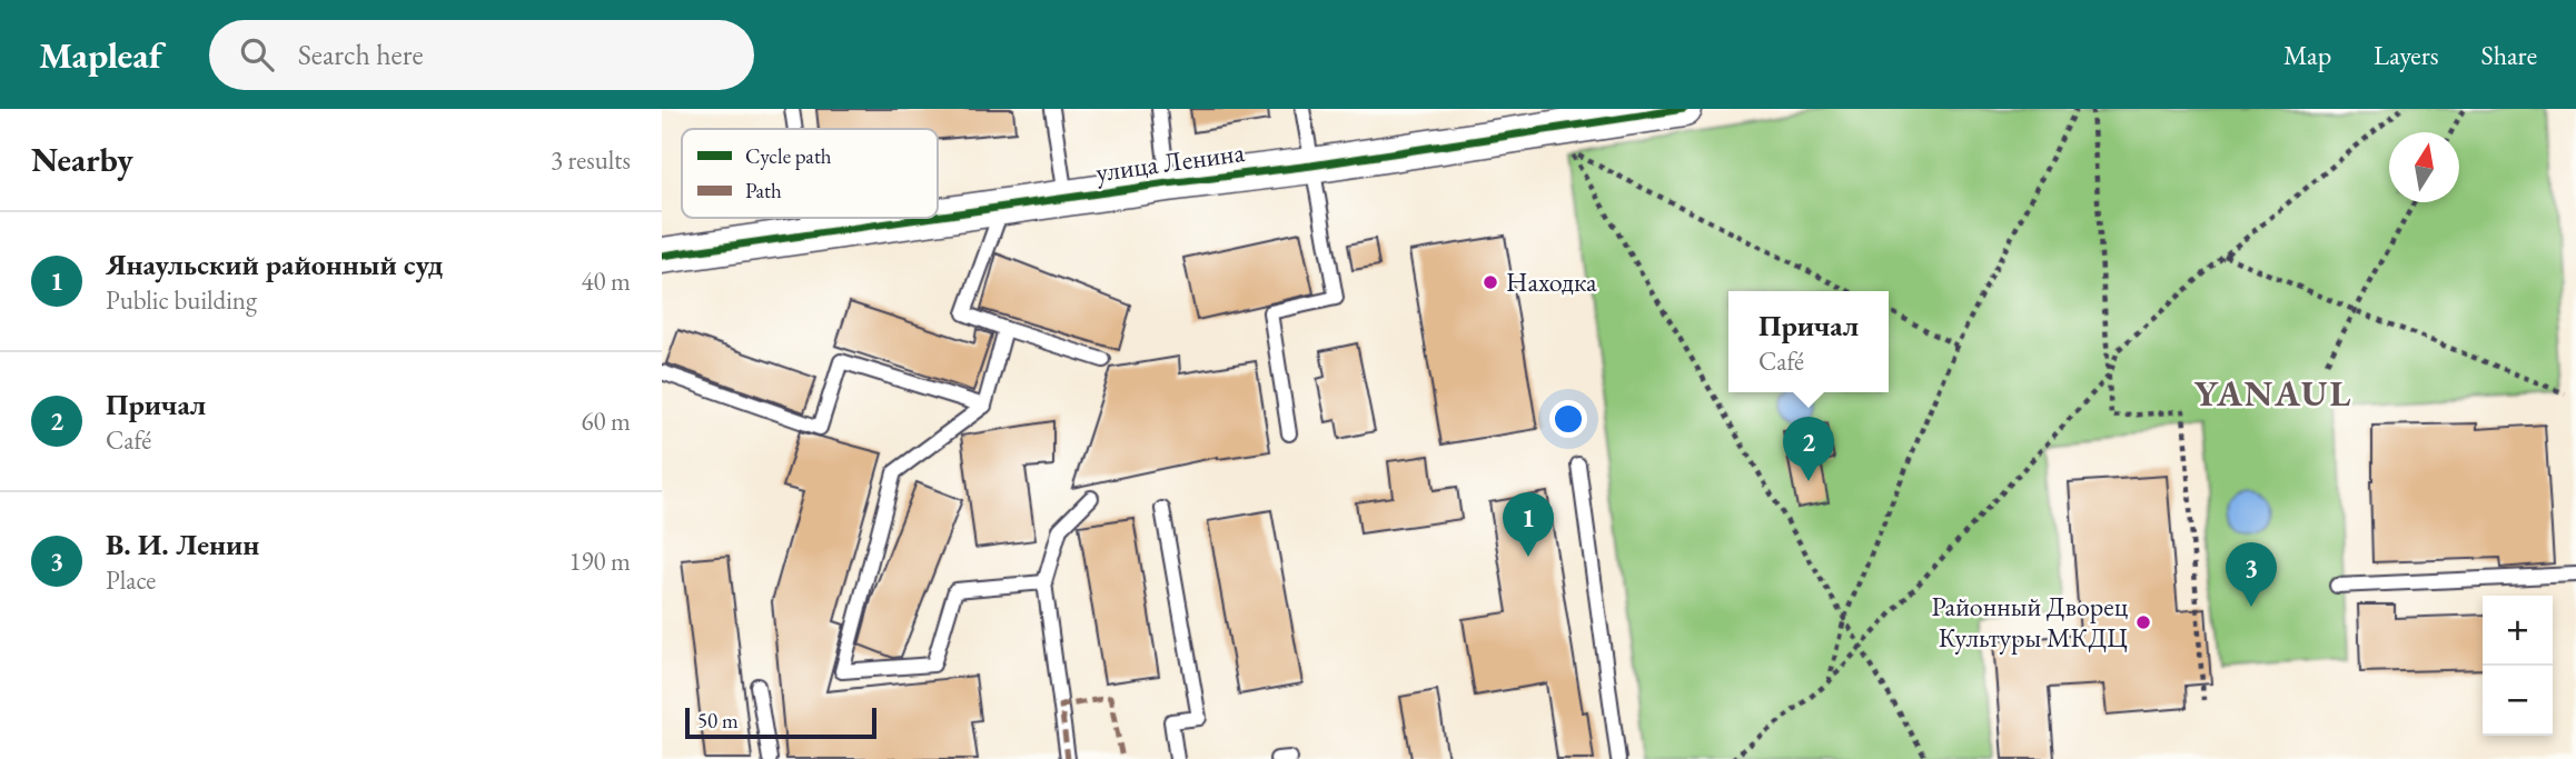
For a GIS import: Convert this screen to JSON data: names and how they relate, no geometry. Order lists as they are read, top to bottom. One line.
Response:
{"streets":{"street":["улица Ленина"]},"districts":["YANAUL"],"places":["Находка","Районный Дворец Культуры МКДЦ"],"legend":["Cycle path","Path"],"scale_bar":"50 m","north":"top","page":{"header":"Mapleaf","search":"Search here","nav":["Map","Layers","Share"],"heading":["Nearby","3 results"],"list":[{"mark":"1","name":"Янаульский районный суд","note":"Public building","value":"40 m"},{"mark":"2","name":"Причал","note":"Café","value":"60 m"},{"mark":"3","name":"В. И. Ленин","note":"Place","value":"190 m"}],"popup":["Причал","Café"],"pins":["2","1","3"],"map_buttons":["+","−"],"scale":"50 m"}}
